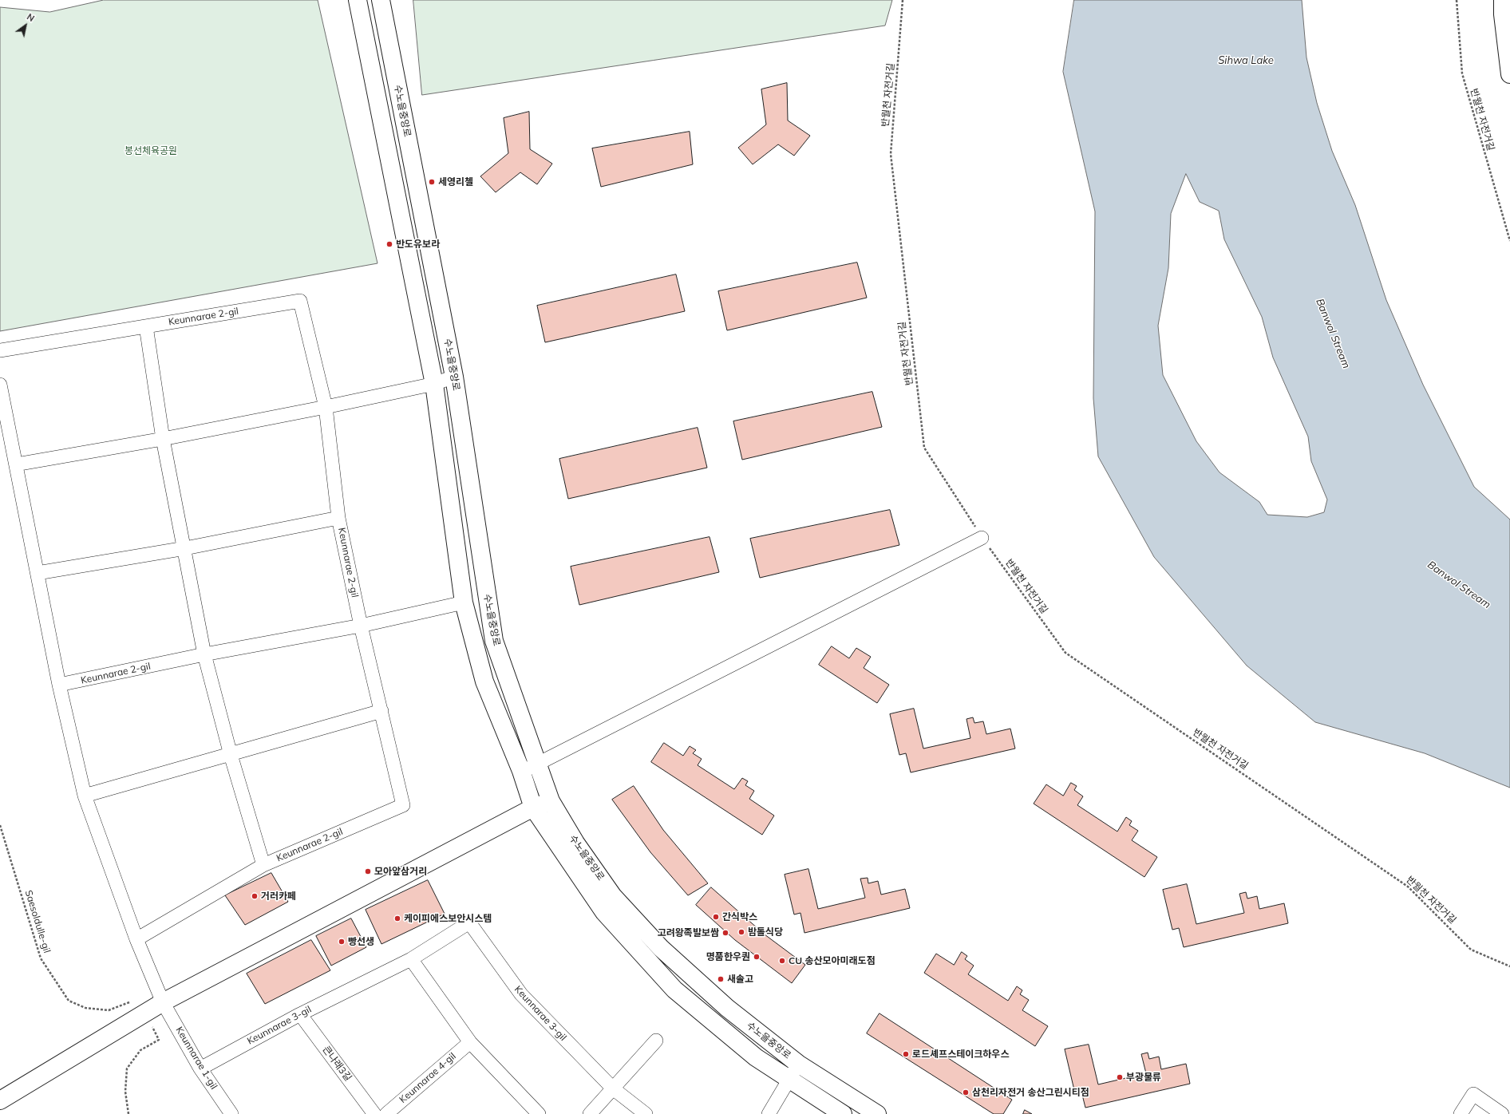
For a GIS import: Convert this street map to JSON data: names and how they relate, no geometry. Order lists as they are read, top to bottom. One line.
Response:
{"streets":{"main road":["수노을중앙로"],"street":["Keunnarae 2-gil","Keunnarae 3-gil","Keunnarae 1-gil","큰나래3길","Keunnarae 4-gil"],"path":["반월천 자전거길","Saesoldulle-gil"]},"crossings":[["수노을중앙로","Keunnarae 2-gil"],["Keunnarae 3-gil","Keunnarae 1-gil"],["Keunnarae 3-gil","큰나래3길"]],"water":["Sihwa Lake","Banwol Stream"],"parks":["봉선체육공원"],"places":["세영리첼","반도유보라","모아앞삼거리","거러카페","간식박스","케이피에스보안시스템","밤톨식당","고려왕족발보쌈","빵선생","명품한우퀀","CU 송산모아미래도점","새솔고","로드셰프스테이크하우스","부광물류","삼천리자전거 송산그린시티점"],"north":"top right"}
